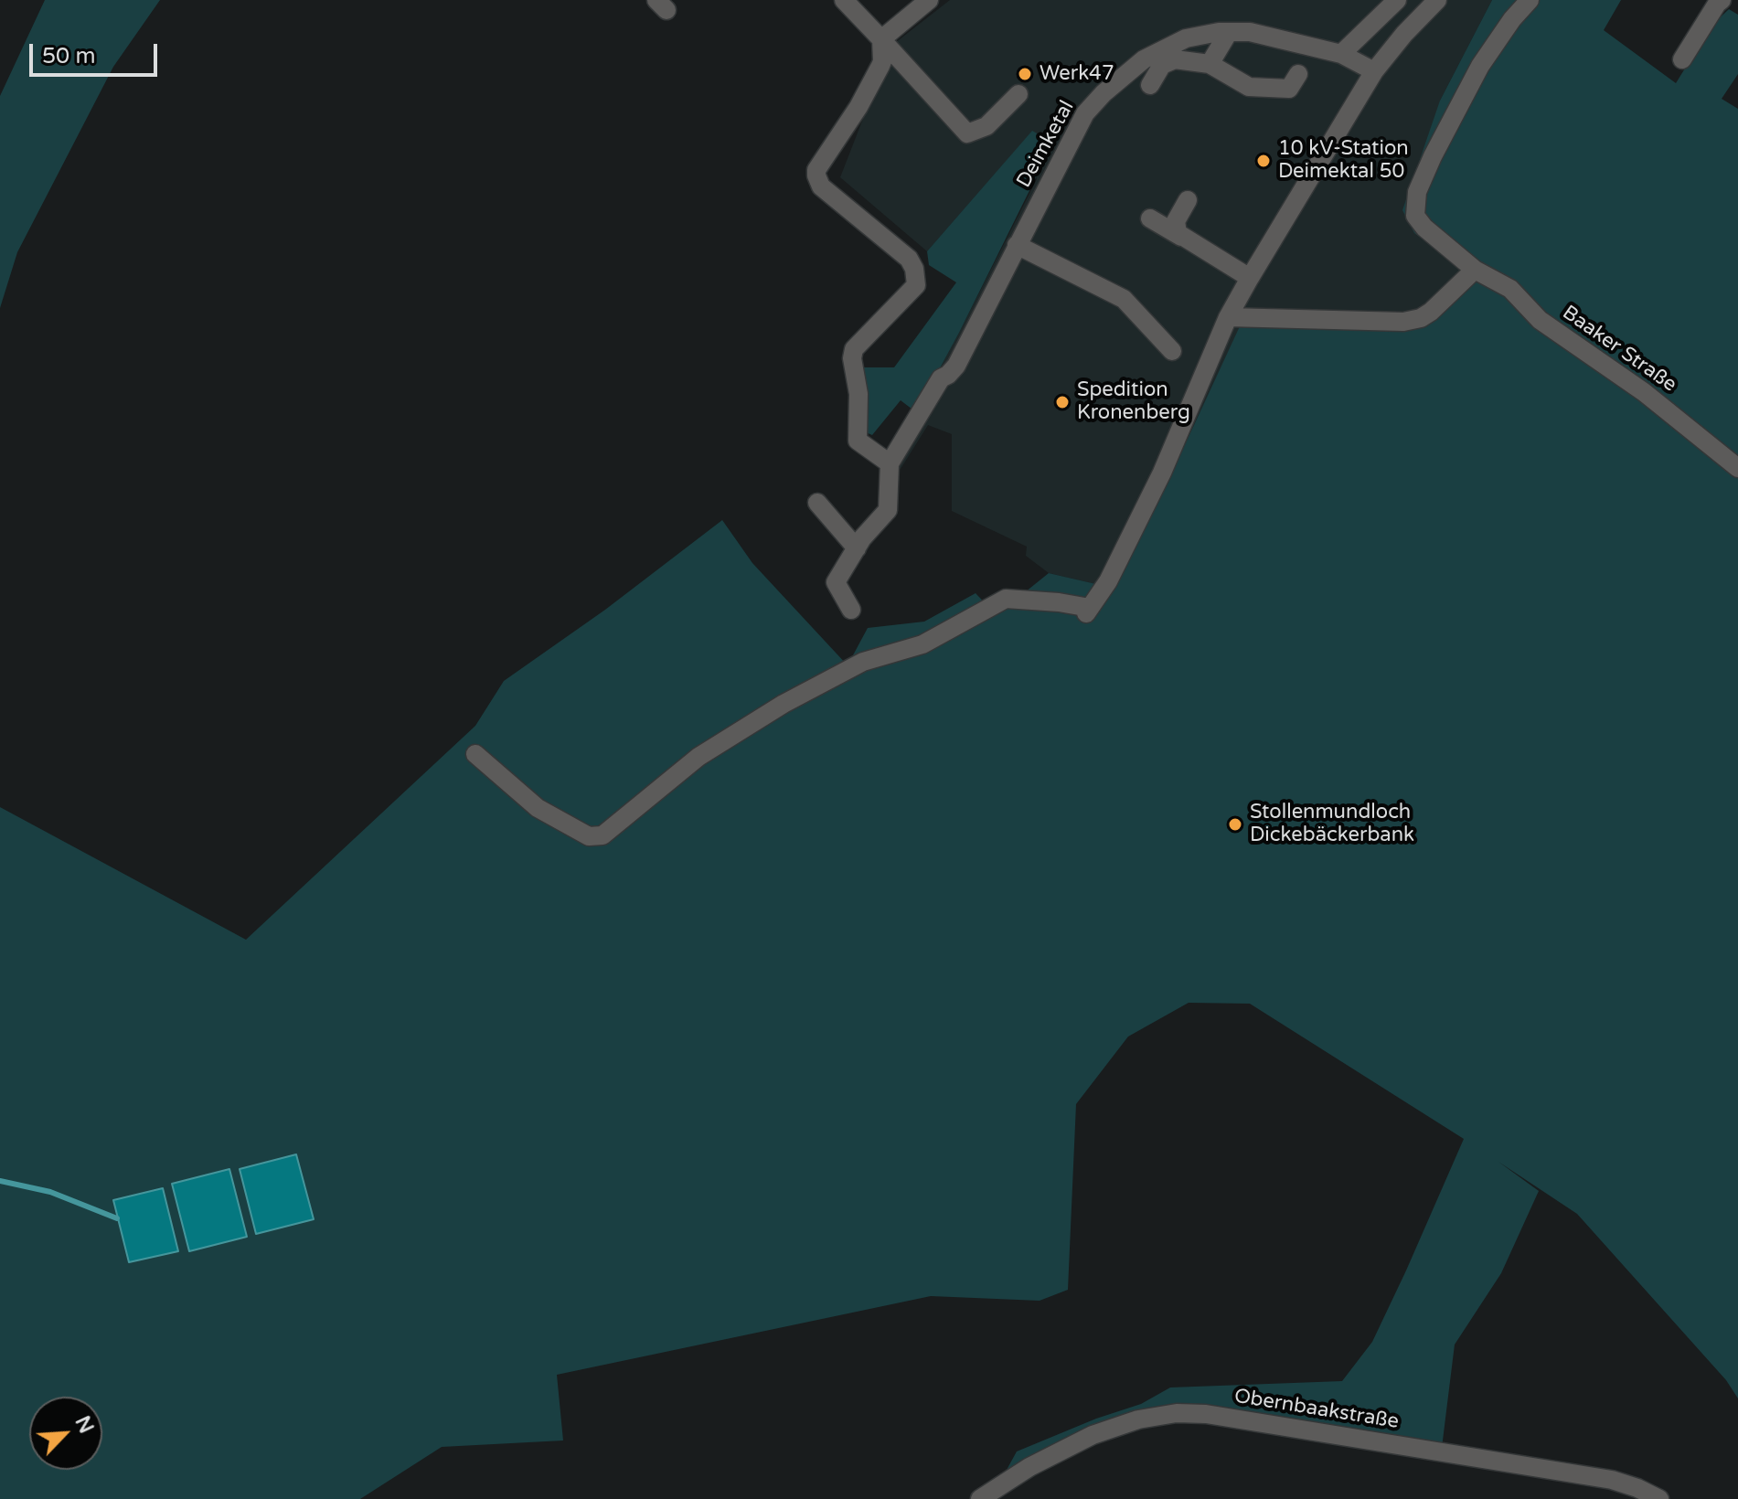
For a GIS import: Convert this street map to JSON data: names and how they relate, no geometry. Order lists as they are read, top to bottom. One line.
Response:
{"streets":{"street":["Deimketal","Baaker Straße","Obernbaakstraße"]},"places":["Werk47","10 kV-Station Deimektal 50","Spedition Kronenberg","Stollenmundloch Dickebäckerbank"],"scale_bar":"50 m","north":"top right"}
